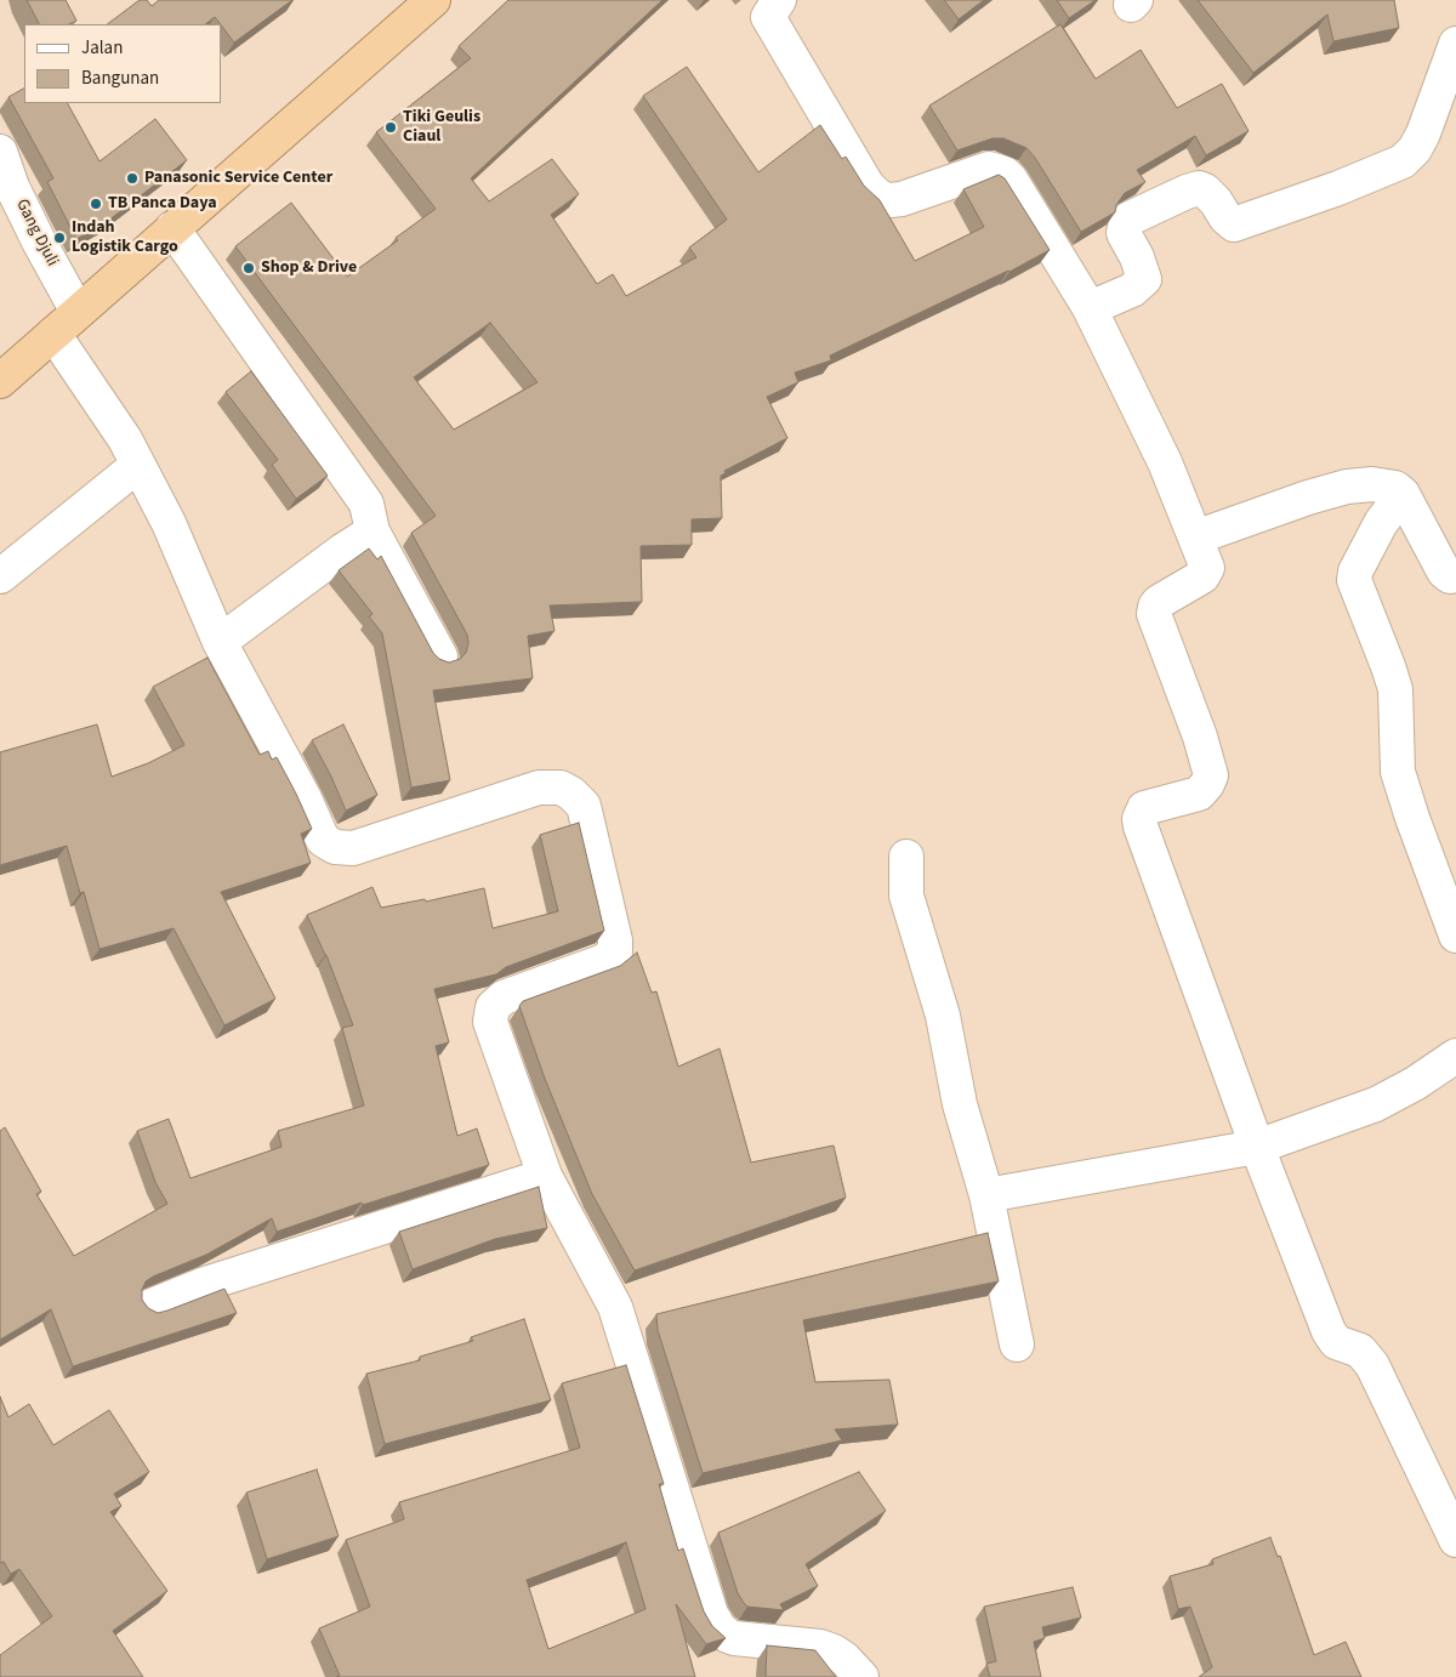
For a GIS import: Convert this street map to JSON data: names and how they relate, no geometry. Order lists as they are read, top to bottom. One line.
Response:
{"streets":{"street":["Gang Djuli"]},"places":["Tiki Geulis Ciaul","Panasonic Service Center","TB Panca Daya","Indah Logistik Cargo","Shop & Drive"],"legend":["Jalan","Bangunan"]}
